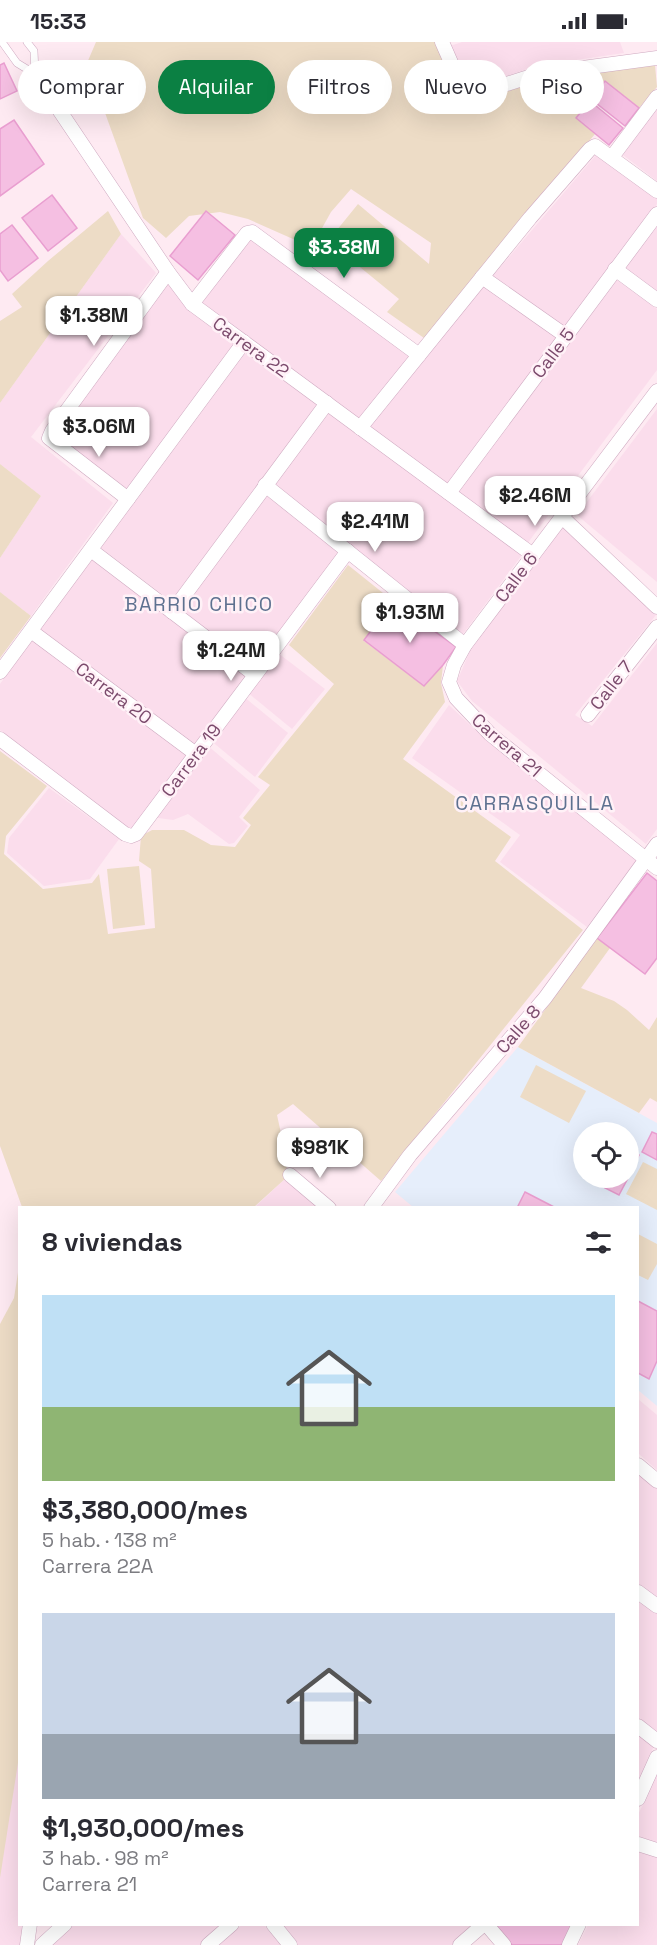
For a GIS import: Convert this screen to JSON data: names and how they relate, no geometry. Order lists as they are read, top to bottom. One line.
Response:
{"streets":{"street":["Carrera 22","Calle 5","Calle 6","Calle 7","Carrera 20","Carrera 21","Carrera 19","Calle 8"]},"crossings":[["Carrera 22","Calle 5"],["Carrera 22","Calle 6"],["Calle 6","Carrera 21"],["Carrera 20","Carrera 19"],["Carrera 21","Calle 8"]],"districts":["BARRIO CHICO","CARRASQUILLA"],"page":{"status":"15:33","chip":["Comprar","Alquilar","Filtros","Nuevo","Piso"],"price":["$3.38M","$1.38M","$3.06M","$2.46M","$2.41M","$1.93M","$1.24M","$981K"],"heading":"8 viviendas","list":[{"name":"$3,380,000/mes","note":"5 hab. · 138 m² · Carrera 22A"},{"name":"$1,930,000/mes","note":"3 hab. · 98 m² · Carrera 21"}]}}
